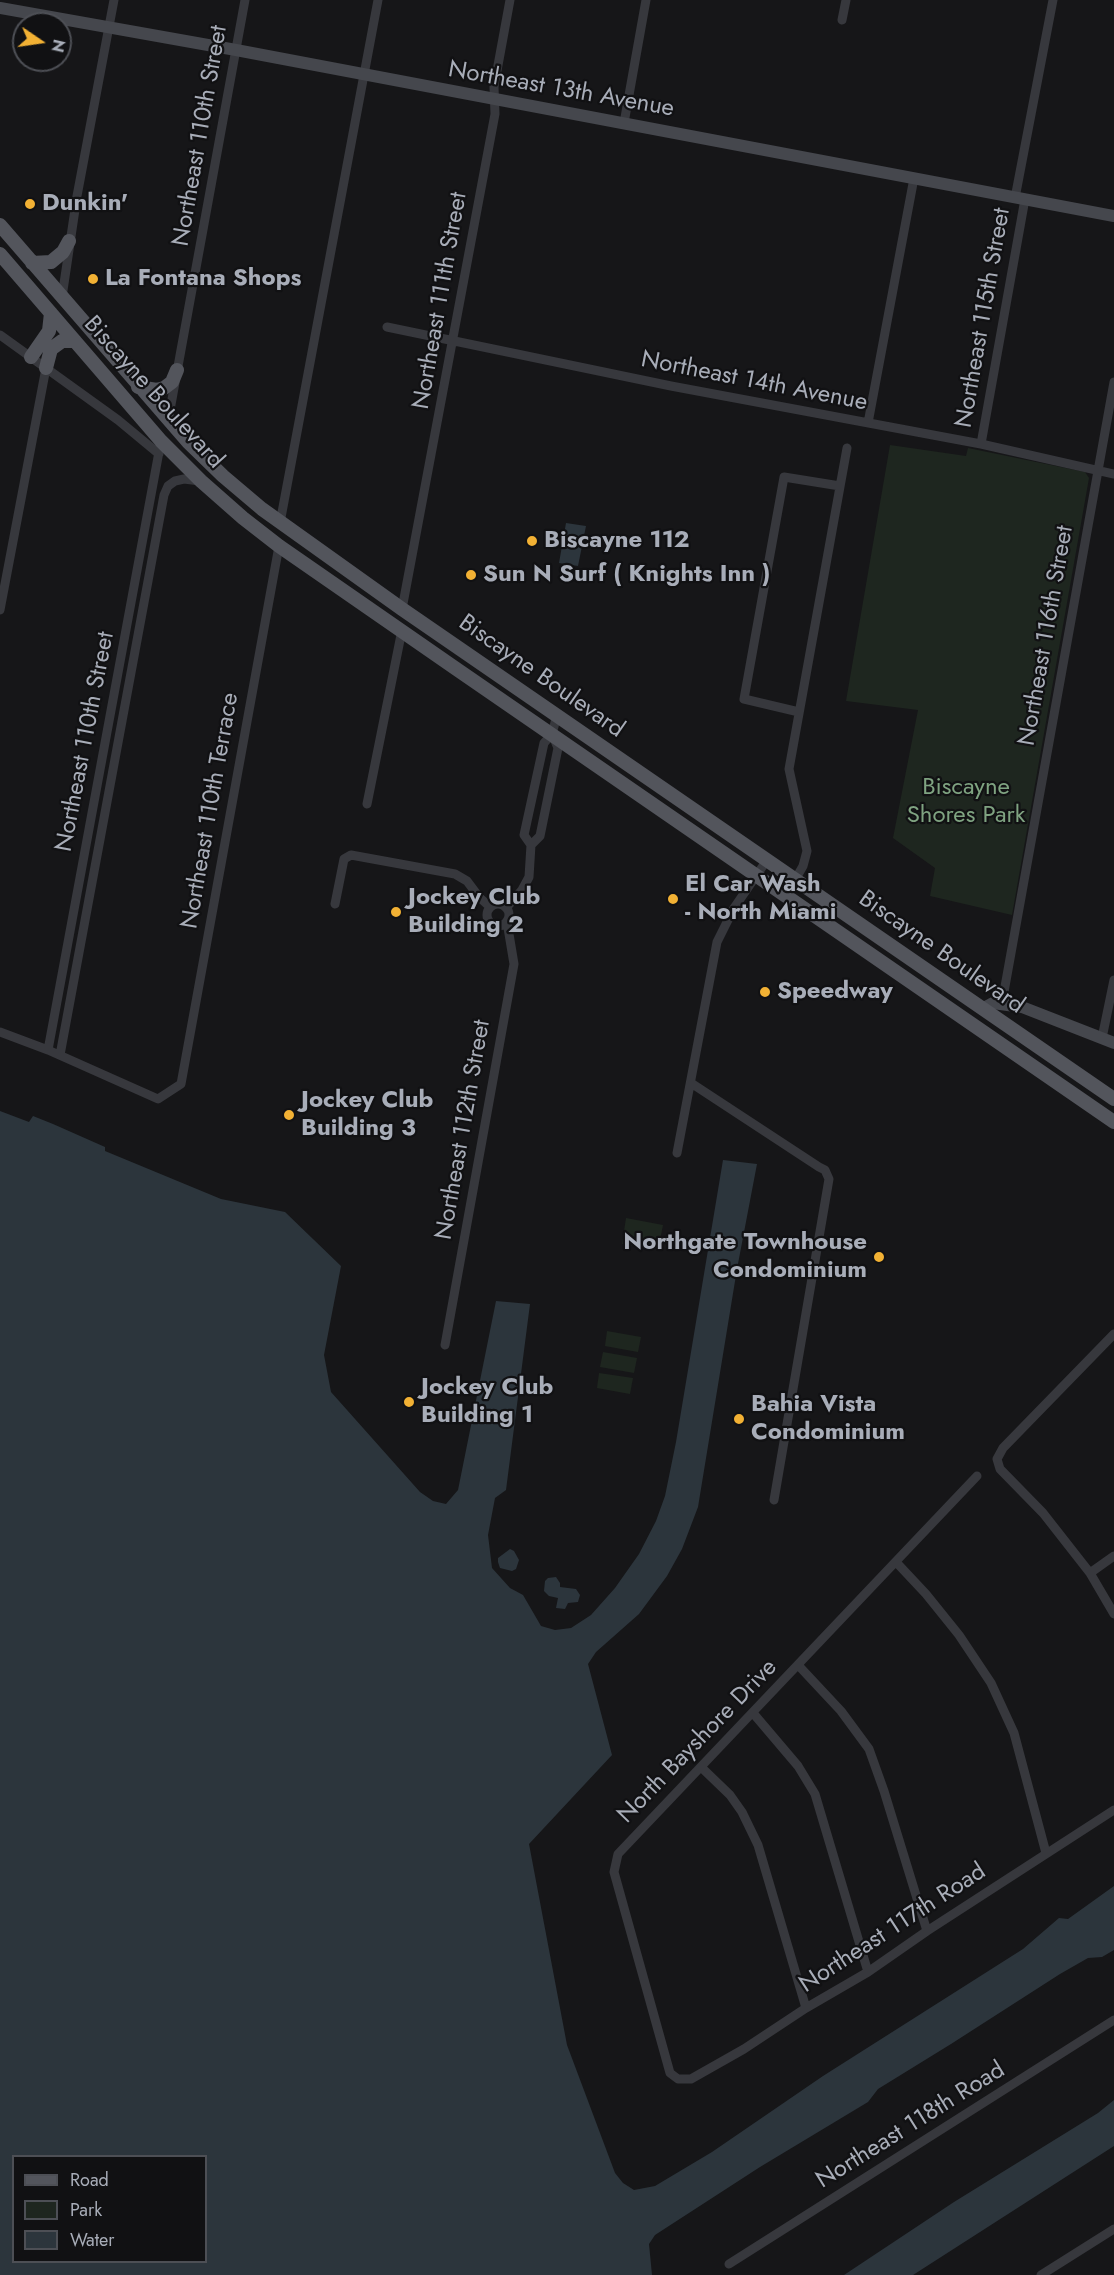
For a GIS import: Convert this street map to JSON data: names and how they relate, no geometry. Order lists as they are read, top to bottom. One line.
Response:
{"streets":{"main road":["Biscayne Boulevard"],"street":["Northeast 13th Avenue","Northeast 110th Street","Northeast 111th Street","Northeast 115th Street","Northeast 14th Avenue","Northeast 116th Street","Northeast 110th Terrace","Northeast 112th Street","North Bayshore Drive","Northeast 117th Road","Northeast 118th Road"]},"crossings":[["Northeast 13th Avenue","Northeast 110th Street"],["Northeast 13th Avenue","Northeast 111th Street"],["Northeast 13th Avenue","Northeast 115th Street"],["Northeast 110th Street","Biscayne Boulevard"],["Northeast 110th Street","Northeast 110th Terrace"],["Northeast 111th Street","Northeast 14th Avenue"],["Northeast 111th Street","Biscayne Boulevard"],["Northeast 115th Street","Northeast 14th Avenue"],["Northeast 14th Avenue","Northeast 116th Street"],["Biscayne Boulevard","Northeast 110th Terrace"],["North Bayshore Drive","Northeast 117th Road"]],"parks":["Biscayne Shores Park"],"places":["Dunkin'","La Fontana Shops","Biscayne 112","Sun N Surf ( Knights Inn )","El Car Wash - North Miami","Jockey Club Building 2","Speedway","Jockey Club Building 3","Northgate Townhouse Condominium","Jockey Club Building 1","Bahia Vista Condominium"],"legend":["Road","Park","Water"],"north":"right"}
